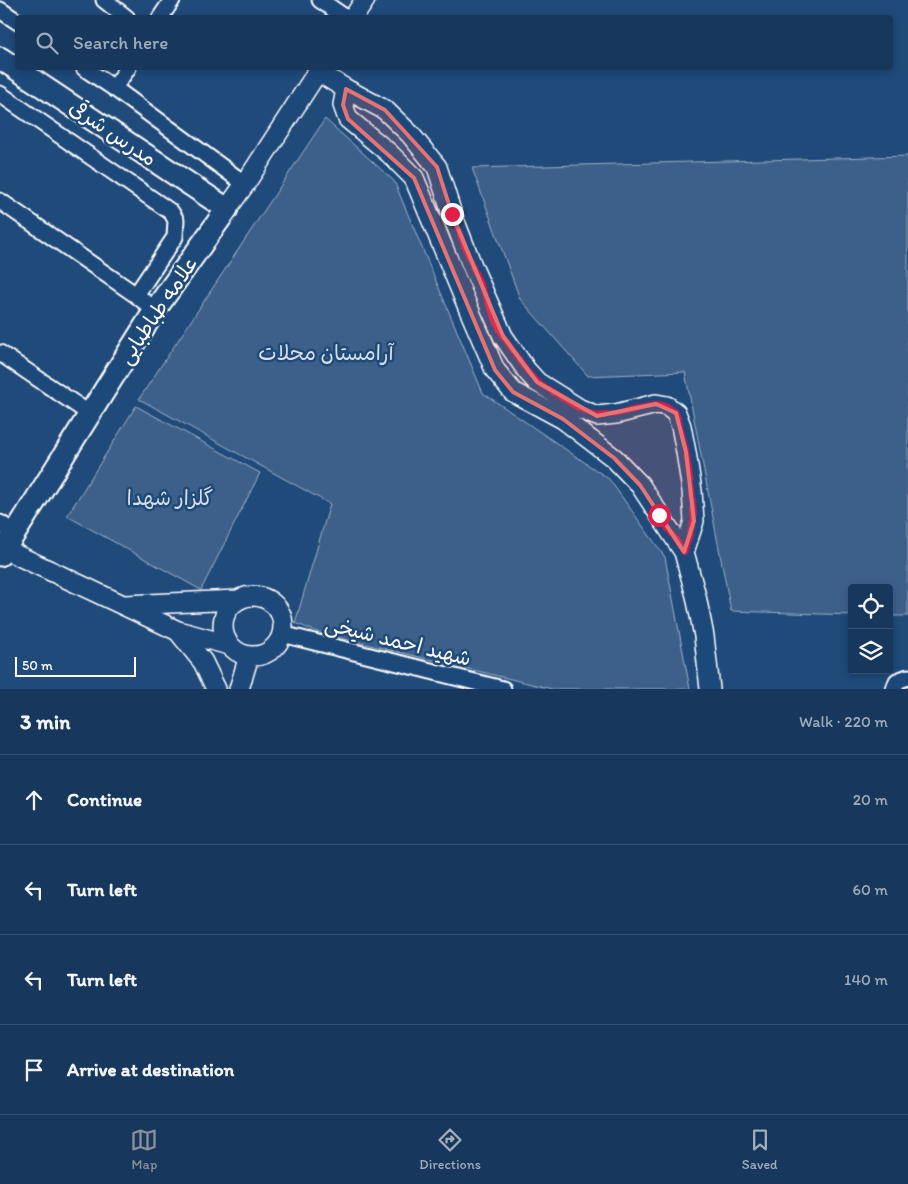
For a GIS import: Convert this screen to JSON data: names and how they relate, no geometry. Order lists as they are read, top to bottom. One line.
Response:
{"streets":{"main road":["مدرس شرقی","علامه طباطبایی"],"street":["شهید احمد شیخی"]},"crossings":[["مدرس شرقی","علامه طباطبایی"]],"parks":["آرامستان محلات","گلزار شهدا"],"scale_bar":"50 m","page":{"search":"Search here","scale":"50 m","heading":["3 min","Walk · 220 m"],"list":[["Continue","20 m"],["Turn left","60 m"],["Turn left","140 m"],"Arrive at destination"],"nav":["Map","Directions","Saved"]}}
